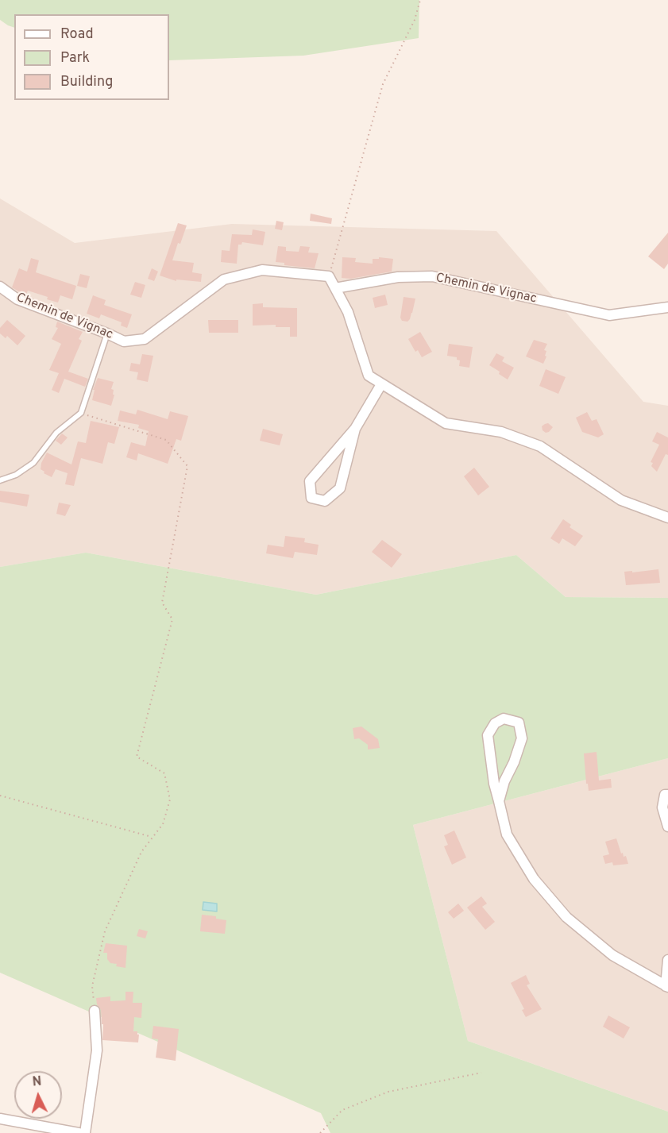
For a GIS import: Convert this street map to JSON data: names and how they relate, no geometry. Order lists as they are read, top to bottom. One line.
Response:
{"streets":{"street":["Chemin de Vignac"]},"legend":["Road","Park","Building"],"north":"top"}
